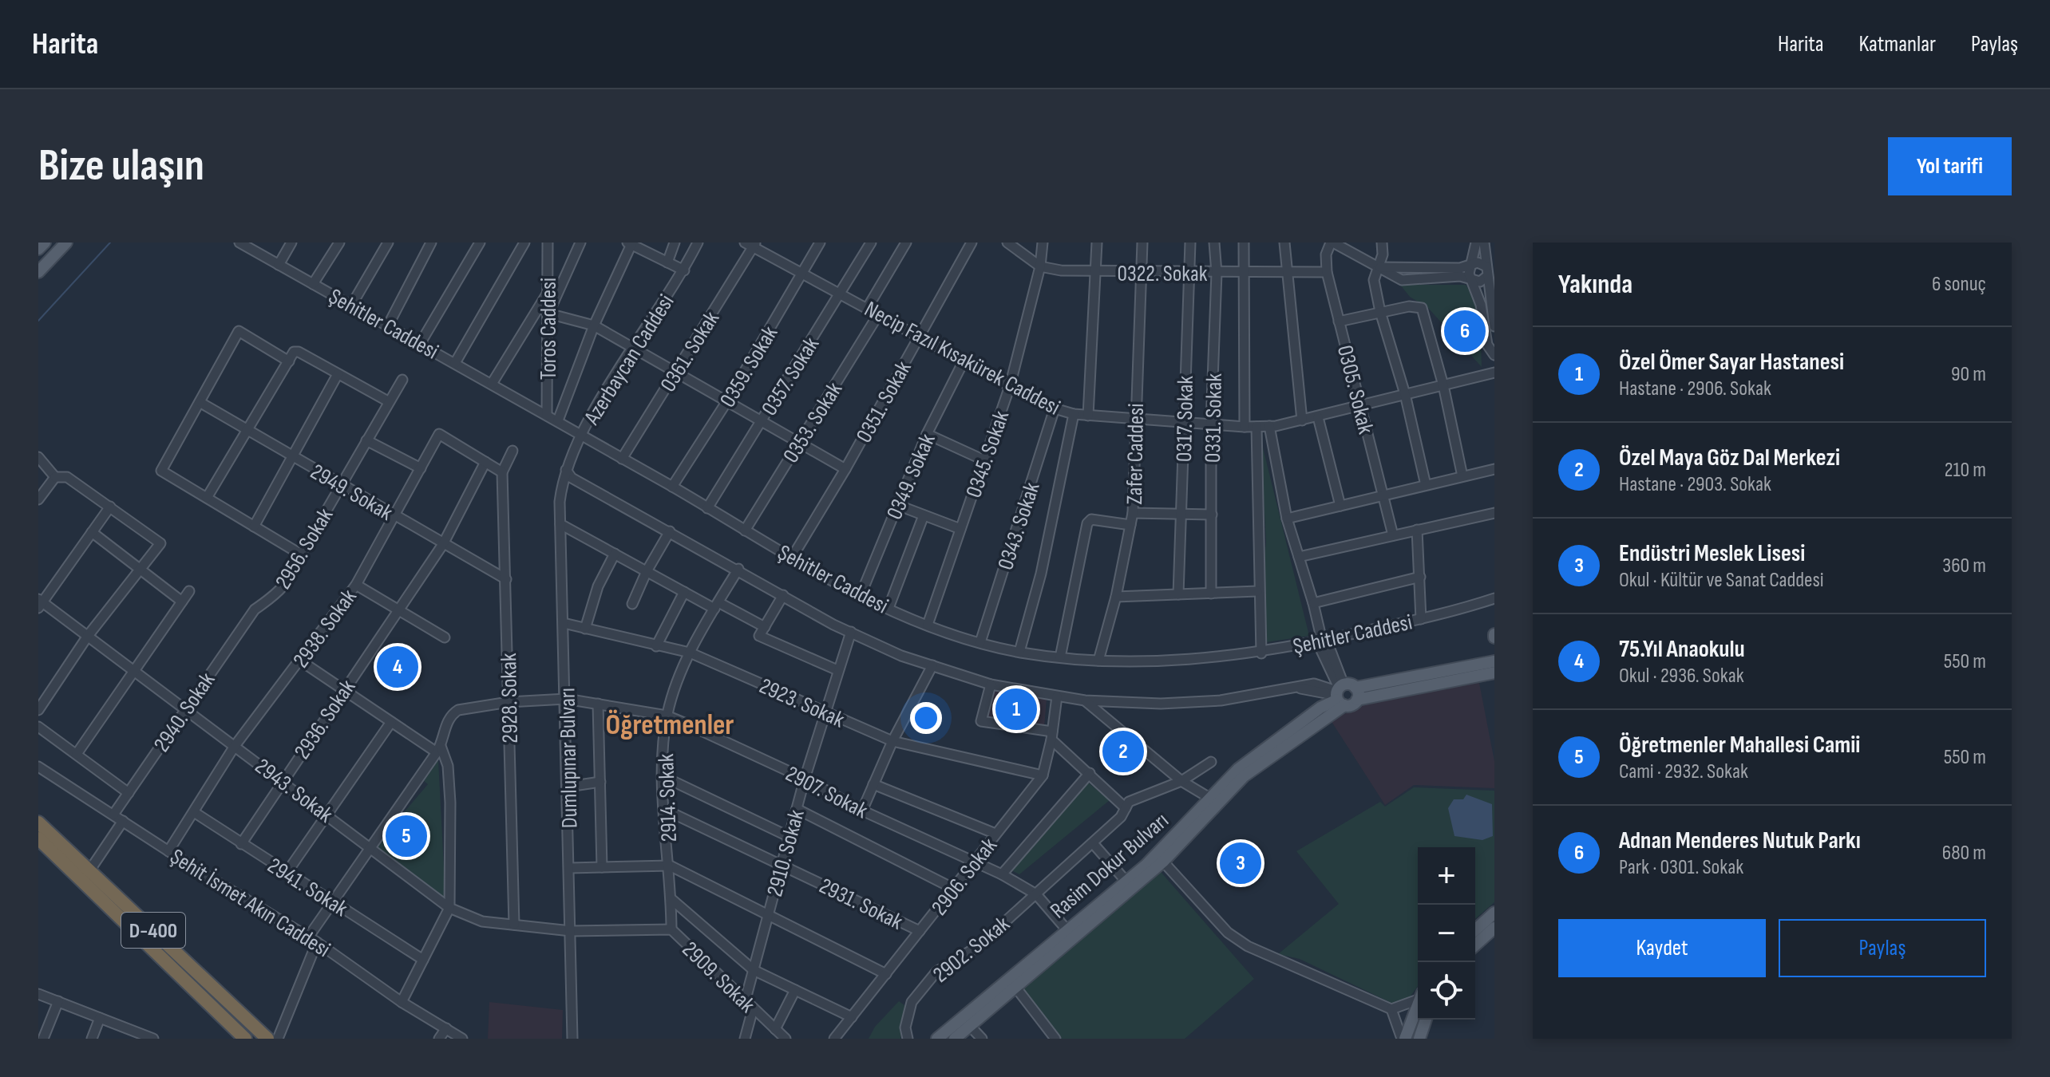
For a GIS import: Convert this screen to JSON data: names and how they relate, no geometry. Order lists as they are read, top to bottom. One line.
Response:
{"streets":{"highway":["D-400"],"main road":["Rasim Dokur Bulvarı"],"street":["0322. Sokak","Şehitler Caddesi","Toros Caddesi","0361. Sokak","Necip Fazıl Kısakürek Caddesi","Azerbaycan Caddesi","0359. Sokak","0357. Sokak","0305. Sokak","0351. Sokak","0331. Sokak","0317. Sokak","0353. Sokak","0345. Sokak","Zafer Caddesi","0349. Sokak","2949. Sokak","0343. Sokak","2956. Sokak","2938. Sokak","2928. Sokak","2923. Sokak","2940. Sokak","2936. Sokak","Dumlupınar Bulvarı","2943. Sokak","2907. Sokak","2914. Sokak","2910. Sokak","2906. Sokak","2941. Sokak","Şehit İsmet Akın Caddesi","2931. Sokak","2902. Sokak","2909. Sokak"]},"crossings":[["0322. Sokak","0305. Sokak"],["0322. Sokak","0331. Sokak"],["0322. Sokak","0317. Sokak"],["0322. Sokak","0345. Sokak"],["0322. Sokak","Zafer Caddesi"],["Şehitler Caddesi","Toros Caddesi"],["Şehitler Caddesi","0361. Sokak"],["Şehitler Caddesi","Azerbaycan Caddesi"],["Şehitler Caddesi","0359. Sokak"],["Şehitler Caddesi","0357. Sokak"],["Şehitler Caddesi","0351. Sokak"],["Şehitler Caddesi","0353. Sokak"],["Şehitler Caddesi","0345. Sokak"],["Şehitler Caddesi","Zafer Caddesi"],["Şehitler Caddesi","0349. Sokak"],["Şehitler Caddesi","0343. Sokak"],["0361. Sokak","Necip Fazıl Kısakürek Caddesi"],["Necip Fazıl Kısakürek Caddesi","0359. Sokak"],["Necip Fazıl Kısakürek Caddesi","0357. Sokak"],["Necip Fazıl Kısakürek Caddesi","0305. Sokak"],["Necip Fazıl Kısakürek Caddesi","0351. Sokak"],["Necip Fazıl Kısakürek Caddesi","0331. Sokak"],["Necip Fazıl Kısakürek Caddesi","0317. Sokak"],["Necip Fazıl Kısakürek Caddesi","0353. Sokak"],["Necip Fazıl Kısakürek Caddesi","0345. Sokak"],["Necip Fazıl Kısakürek Caddesi","Zafer Caddesi"],["Necip Fazıl Kısakürek Caddesi","0349. Sokak"],["Necip Fazıl Kısakürek Caddesi","0343. Sokak"],["Azerbaycan Caddesi","Dumlupınar Bulvarı"],["2949. Sokak","2956. Sokak"],["2949. Sokak","2938. Sokak"],["2949. Sokak","2928. Sokak"],["2949. Sokak","2936. Sokak"],["2956. Sokak","2940. Sokak"],["2938. Sokak","2936. Sokak"],["2938. Sokak","2943. Sokak"],["2938. Sokak","2941. Sokak"],["2938. Sokak","Şehit İsmet Akın Caddesi"],["2928. Sokak","2943. Sokak"],["2928. Sokak","2907. Sokak"],["2923. Sokak","Dumlupınar Bulvarı"],["2923. Sokak","2914. Sokak"],["2923. Sokak","2910. Sokak"],["2923. Sokak","2906. Sokak"],["2940. Sokak","2943. Sokak"],["2940. Sokak","Şehit İsmet Akın Caddesi"],["2936. Sokak","2943. Sokak"],["2936. Sokak","2941. Sokak"],["Dumlupınar Bulvarı","2943. Sokak"],["Dumlupınar Bulvarı","2907. Sokak"],["Dumlupınar Bulvarı","2909. Sokak"],["2943. Sokak","2907. Sokak"],["2943. Sokak","2909. Sokak"],["2907. Sokak","2914. Sokak"],["2907. Sokak","2910. Sokak"],["2907. Sokak","Rasim Dokur Bulvarı"],["2907. Sokak","2906. Sokak"],["2907. Sokak","2941. Sokak"],["2907. Sokak","Şehit İsmet Akın Caddesi"],["2907. Sokak","2902. Sokak"],["2914. Sokak","2931. Sokak"],["2914. Sokak","2909. Sokak"],["2910. Sokak","2931. Sokak"],["2910. Sokak","2909. Sokak"],["2906. Sokak","2931. Sokak"]],"districts":["Öğretmenler"],"page":{"header":"Harita","nav":["Harita","Katmanlar","Paylaş"],"buttons":["Yol tarifi",["Kaydet","Paylaş"]],"title":"Bize ulaşın","heading":["Yakında","6 sonuç"],"pins":["6","4","1","2","5","3"],"list":[{"mark":"1","name":"Özel Ömer Sayar Hastanesi","note":"Hastane · 2906. Sokak","value":"90 m"},{"mark":"2","name":"Özel Maya Göz Dal Merkezi","note":"Hastane · 2903. Sokak","value":"210 m"},{"mark":"3","name":"Endüstri Meslek Lisesi","note":"Okul · Kültür ve Sanat Caddesi","value":"360 m"},{"mark":"4","name":"75.Yıl Anaokulu","note":"Okul · 2936. Sokak","value":"550 m"},{"mark":"5","name":"Öğretmenler Mahallesi Camii","note":"Cami · 2932. Sokak","value":"550 m"},{"mark":"6","name":"Adnan Menderes Nutuk Parkı","note":"Park · 0301. Sokak","value":"680 m"}],"map_buttons":["+","−"]}}
